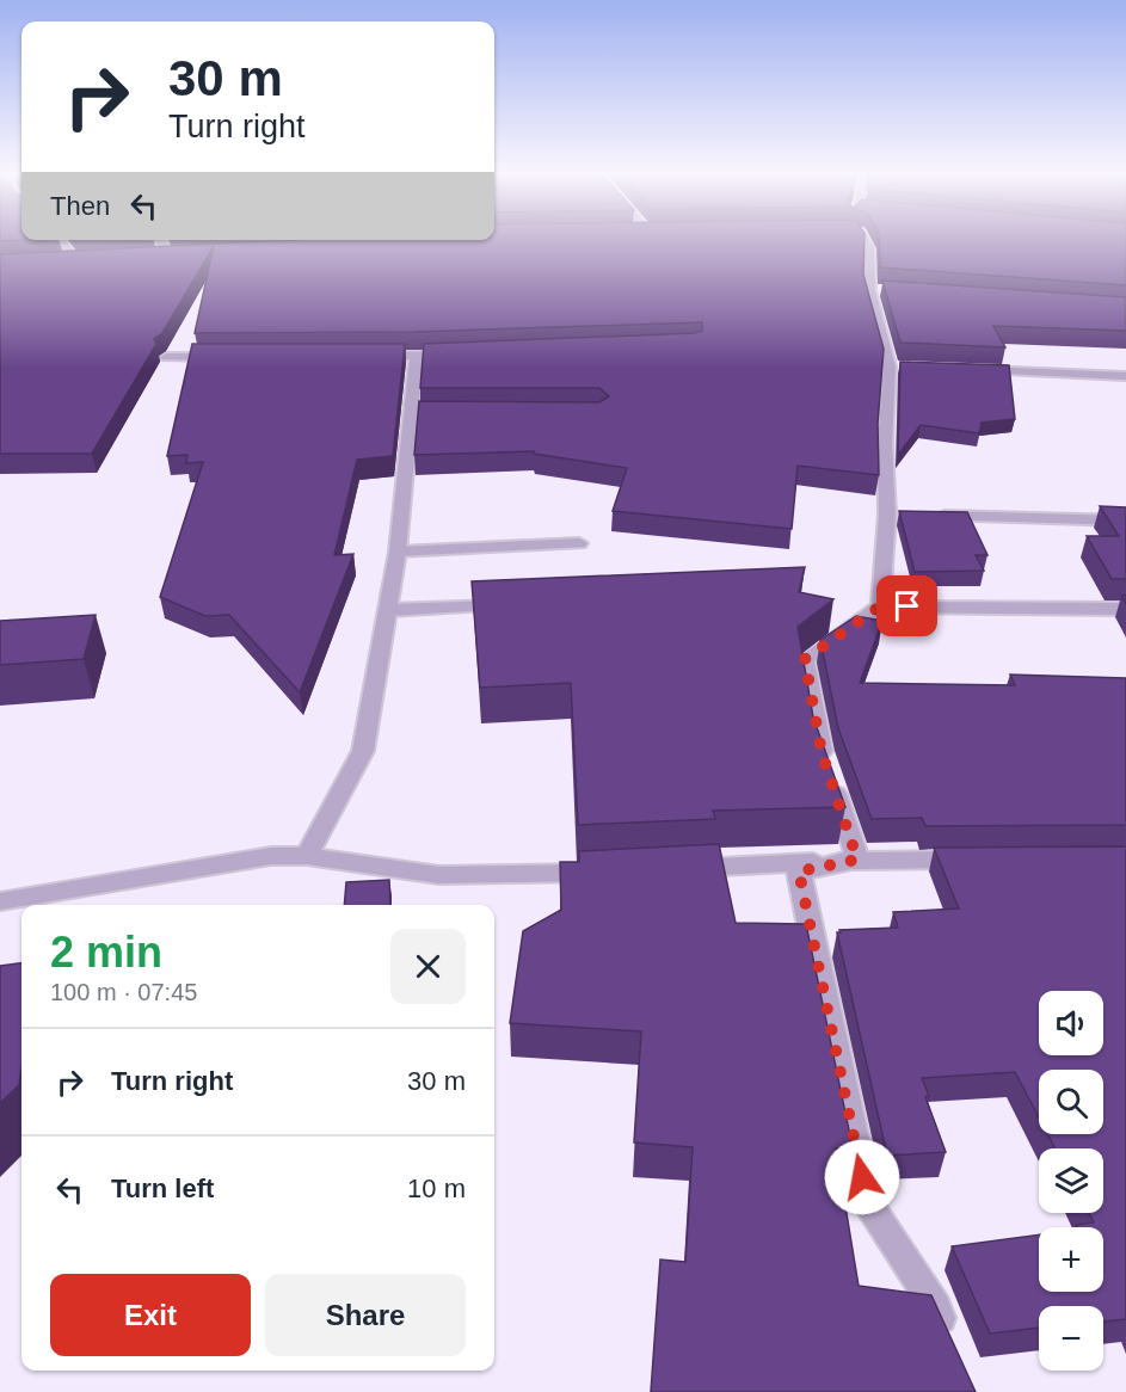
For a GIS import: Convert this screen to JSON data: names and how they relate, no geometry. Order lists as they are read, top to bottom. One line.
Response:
{"page":{"turn":["30 m","Turn right"],"then":"Then","heading":["2 min","100 m · 07:45"],"map_buttons":["+","−"],"list":[{"name":"Turn right","value":"30 m"},{"name":"Turn left","value":"10 m"}],"buttons":["Exit","Share"]}}
